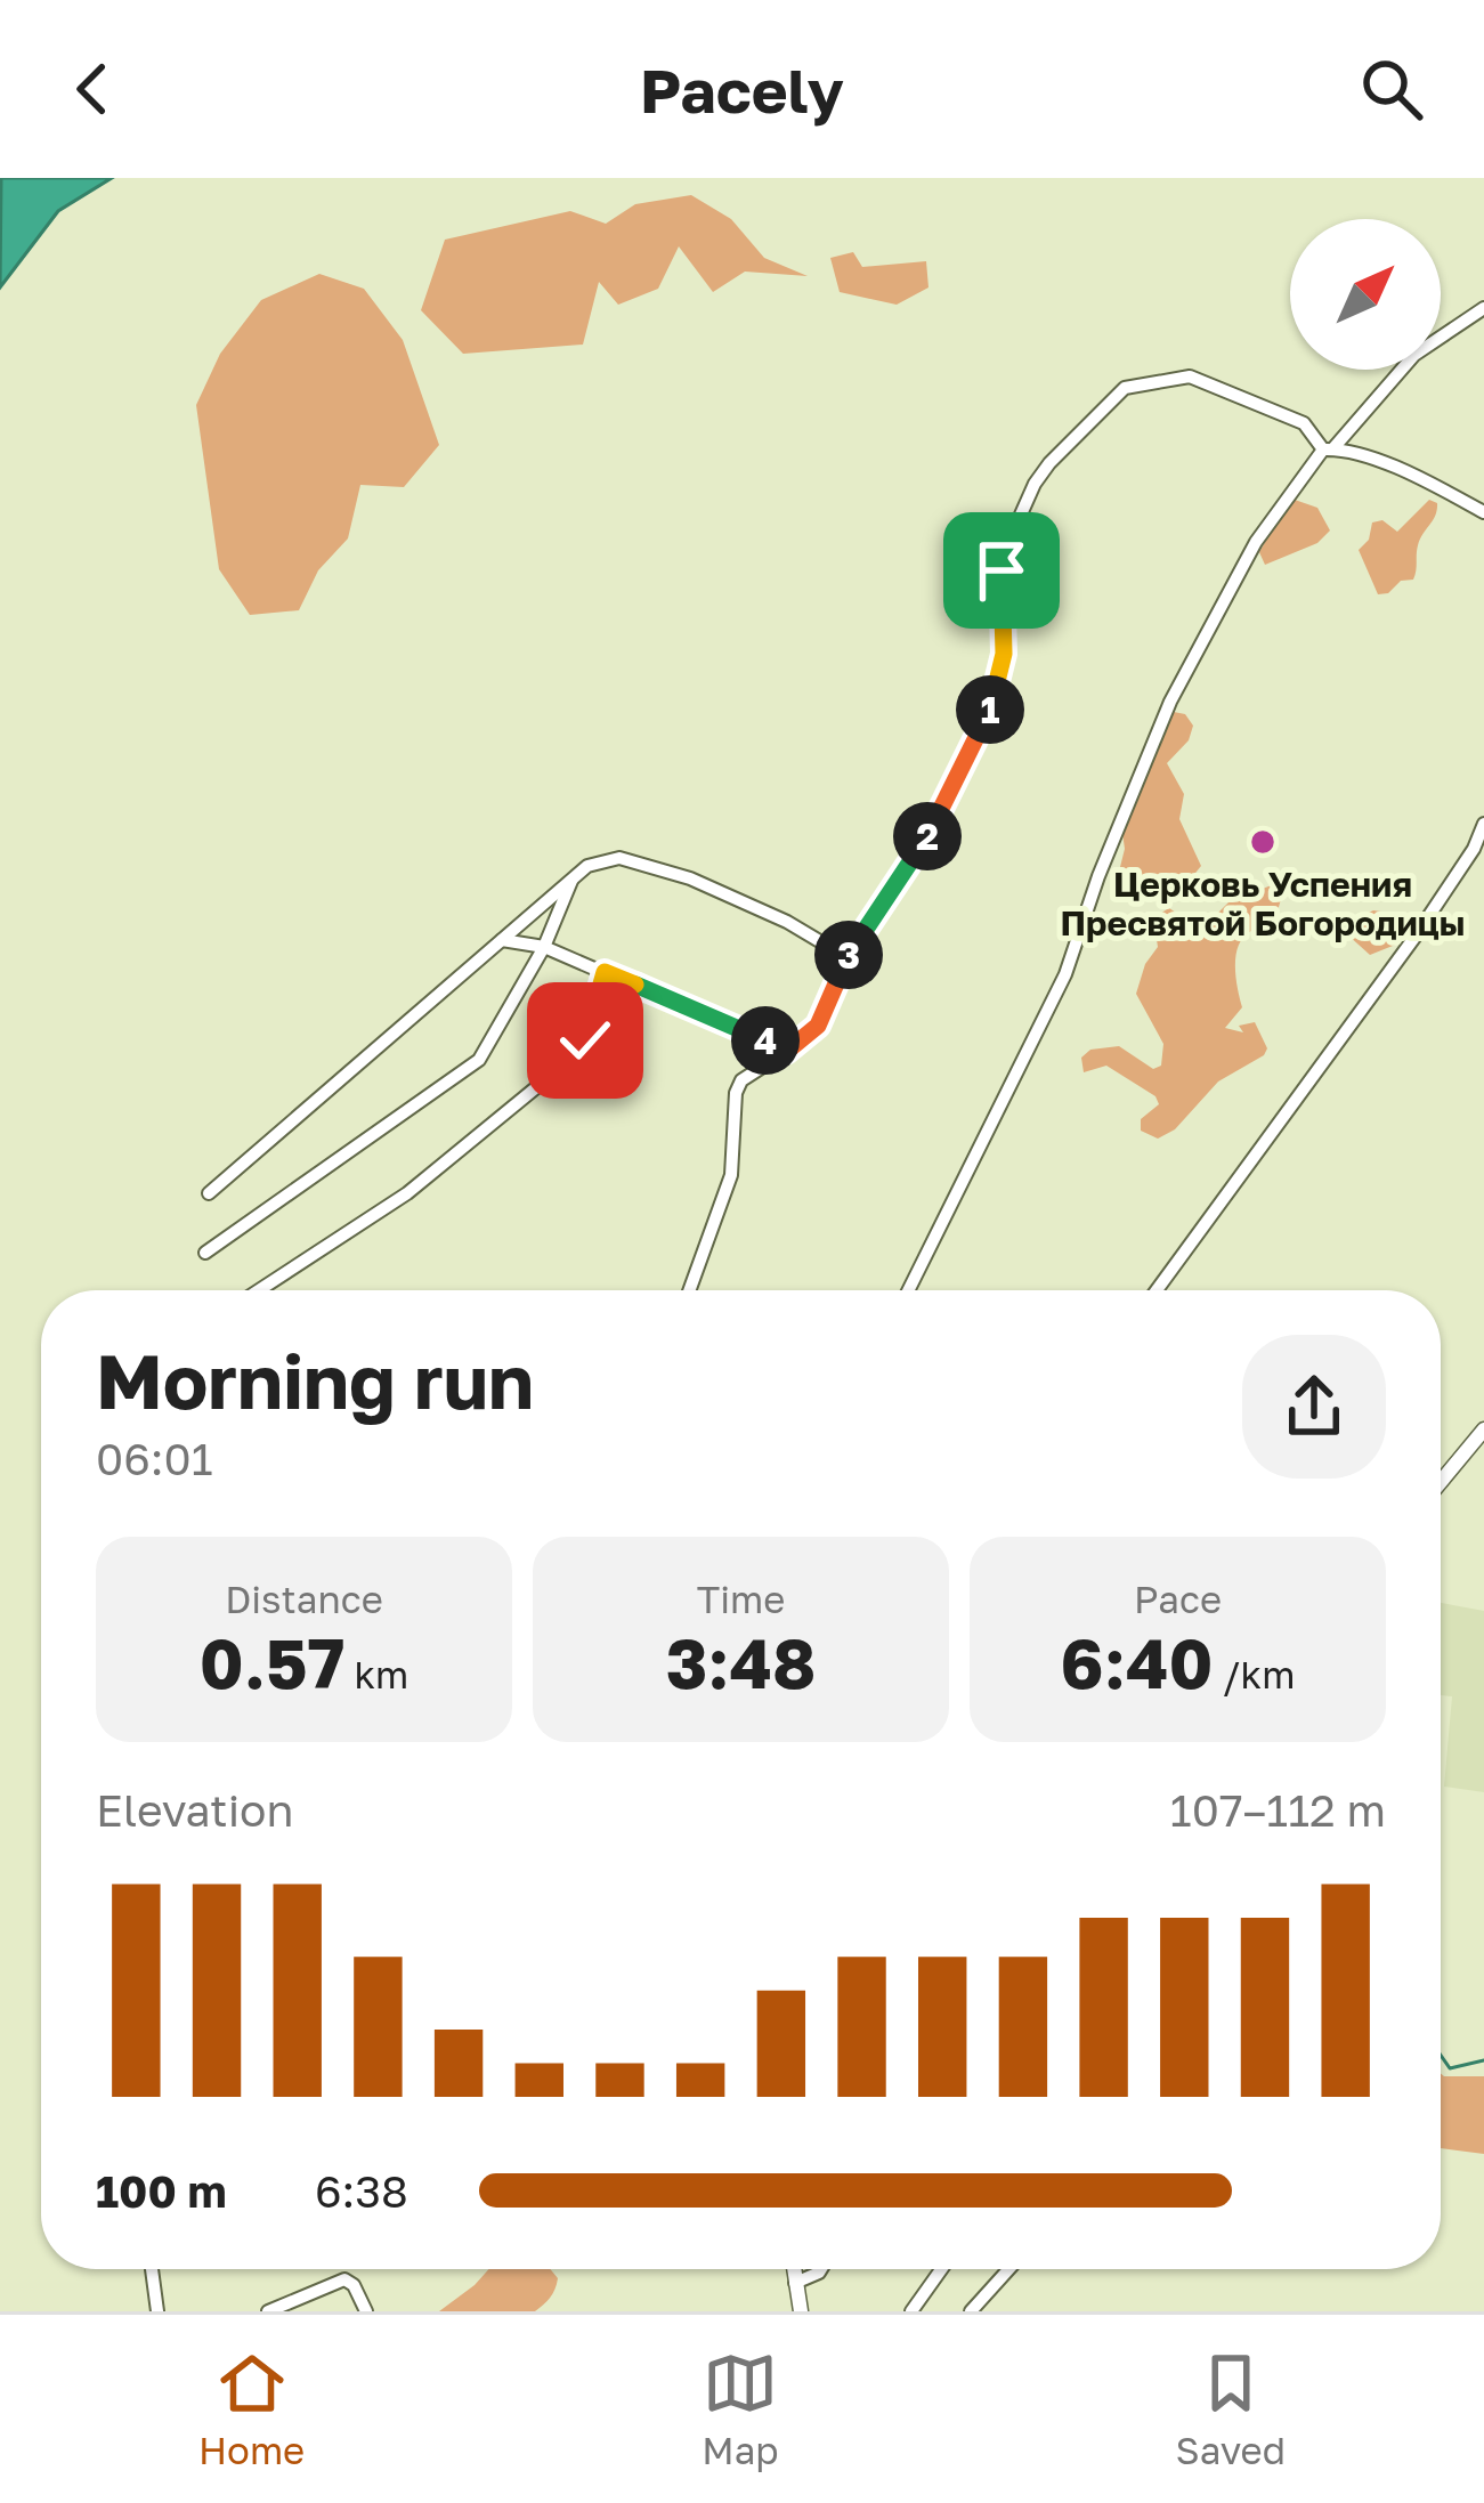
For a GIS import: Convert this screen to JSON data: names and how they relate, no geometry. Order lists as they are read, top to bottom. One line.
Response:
{"places":["Церковь Успения Пресвятой Богородицы"],"north":"top right","page":{"header":"Pacely","pins":["1","2","3","4"],"heading":["Morning run","06:01"],"stats":[["Distance","0.57 km"],["Time","3:48"],["Pace","6:40 /km"]],"chart":["Elevation","107–112 m"],"list":[{"name":"100 m","note":"6:38"}],"tabs":["Home","Map","Saved"]}}
